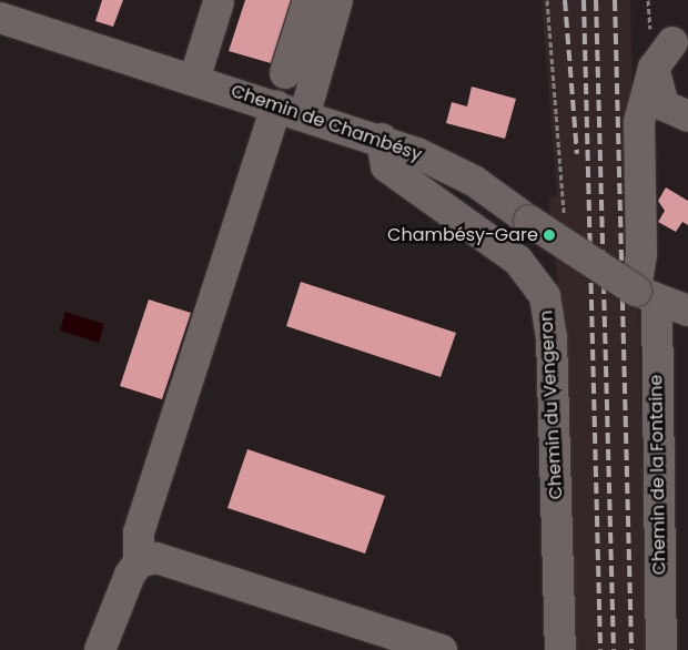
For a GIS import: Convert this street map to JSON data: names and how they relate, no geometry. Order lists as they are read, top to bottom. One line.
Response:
{"streets":{"street":["Chemin de Chambésy","Chemin du Vengeron","Chemin de la Fontaine"]},"crossings":[["Chemin de Chambésy","Chemin du Vengeron"],["Chemin de Chambésy","Chemin de la Fontaine"]],"places":["Chambésy-Gare"]}
